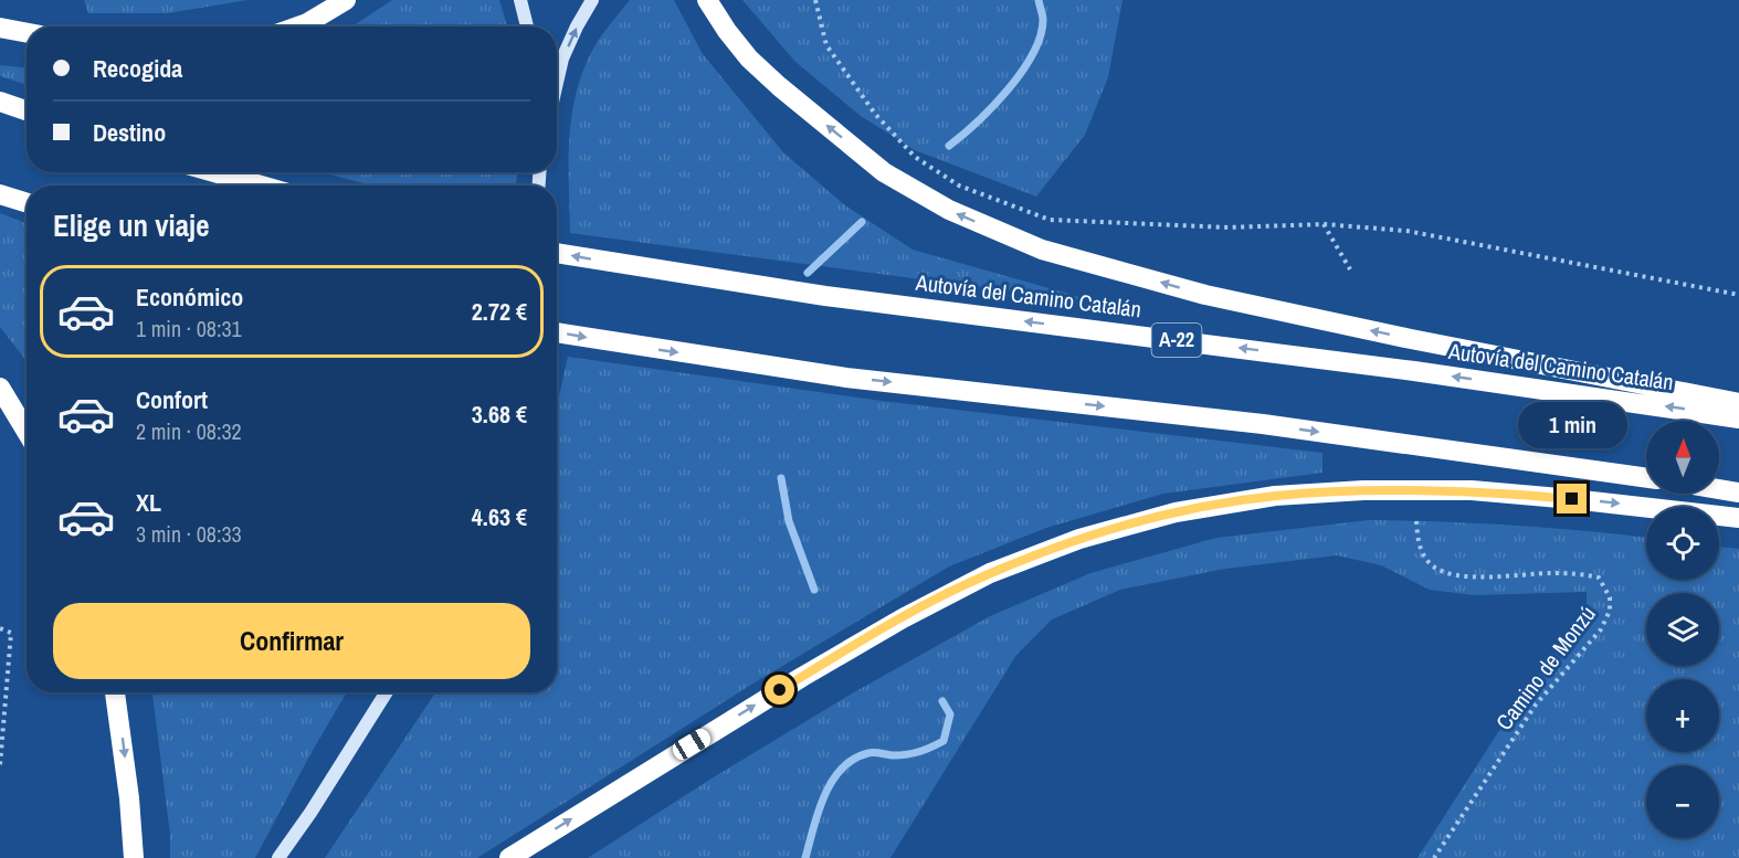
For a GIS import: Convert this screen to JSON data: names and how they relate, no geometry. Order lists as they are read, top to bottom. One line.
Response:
{"streets":{"highway":["Autovía del Camino Catalán","A-22"],"path":["Camino de Monzú"]},"north":"top","page":{"banner":["Recogida","Destino"],"heading":"Elige un viaje","list":[{"name":"Económico","note":"1 min · 08:31","value":"2.72 €"},{"name":"Confort","note":"2 min · 08:32","value":"3.68 €"},{"name":"XL","note":"3 min · 08:33","value":"4.63 €"}],"bubble":"1 min","map_buttons":["+","−"],"buttons":"Confirmar"}}
